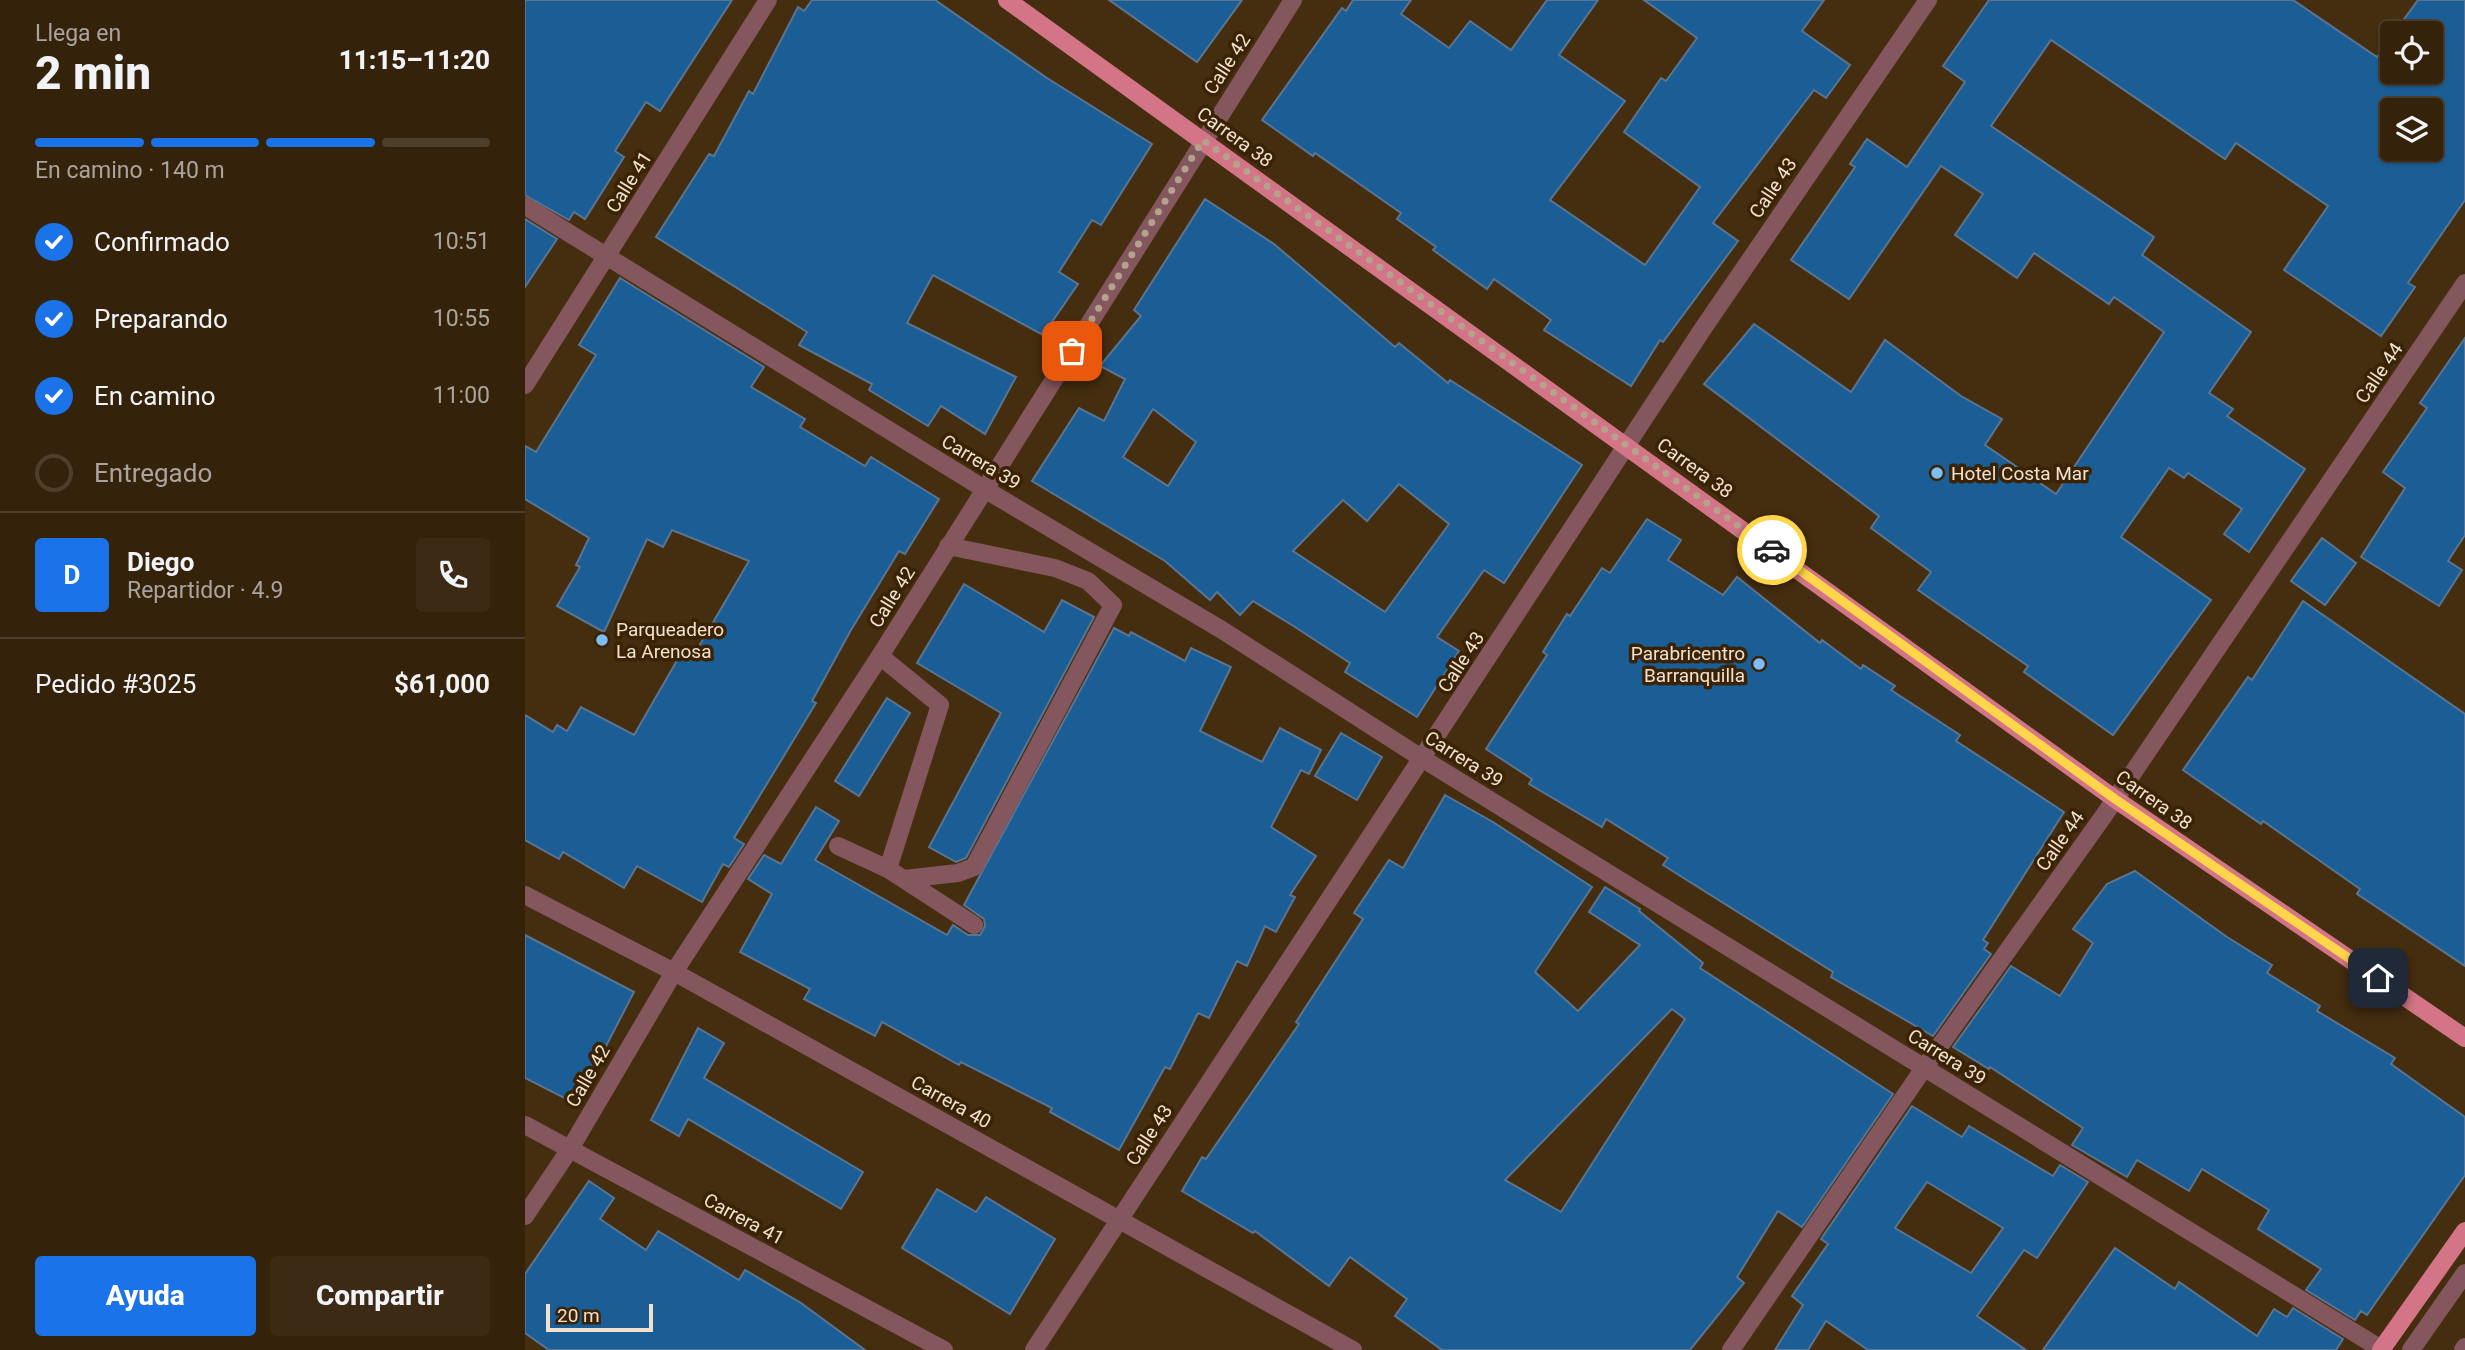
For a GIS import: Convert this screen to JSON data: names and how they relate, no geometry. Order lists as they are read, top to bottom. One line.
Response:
{"streets":{"main road":["Carrera 38"],"street":["Calle 42","Calle 41","Calle 43","Calle 44","Carrera 39","Carrera 40","Carrera 41"]},"crossings":[["Calle 42","Carrera 38"],["Calle 42","Carrera 39"],["Calle 42","Carrera 40"],["Calle 42","Carrera 41"],["Carrera 38","Calle 43"],["Carrera 38","Calle 44"],["Calle 41","Carrera 39"],["Calle 43","Carrera 39"],["Calle 43","Carrera 40"],["Calle 44","Carrera 39"]],"places":["Hotel Costa Mar","Parqueadero La Arenosa","Parabricentro Barranquilla"],"scale_bar":"20 m","page":{"heading":["2 min","Llega en","11:15–11:20"],"panel":["Diego","Repartidor · 4.9","Pedido #3025","$61,000"],"bar":"En camino · 140 m","list":[["Confirmado","10:51"],["Preparando","10:55"],["En camino","11:00"],"Entregado"],"round":"D","buttons":["Ayuda","Compartir"],"scale":"20 m"}}
